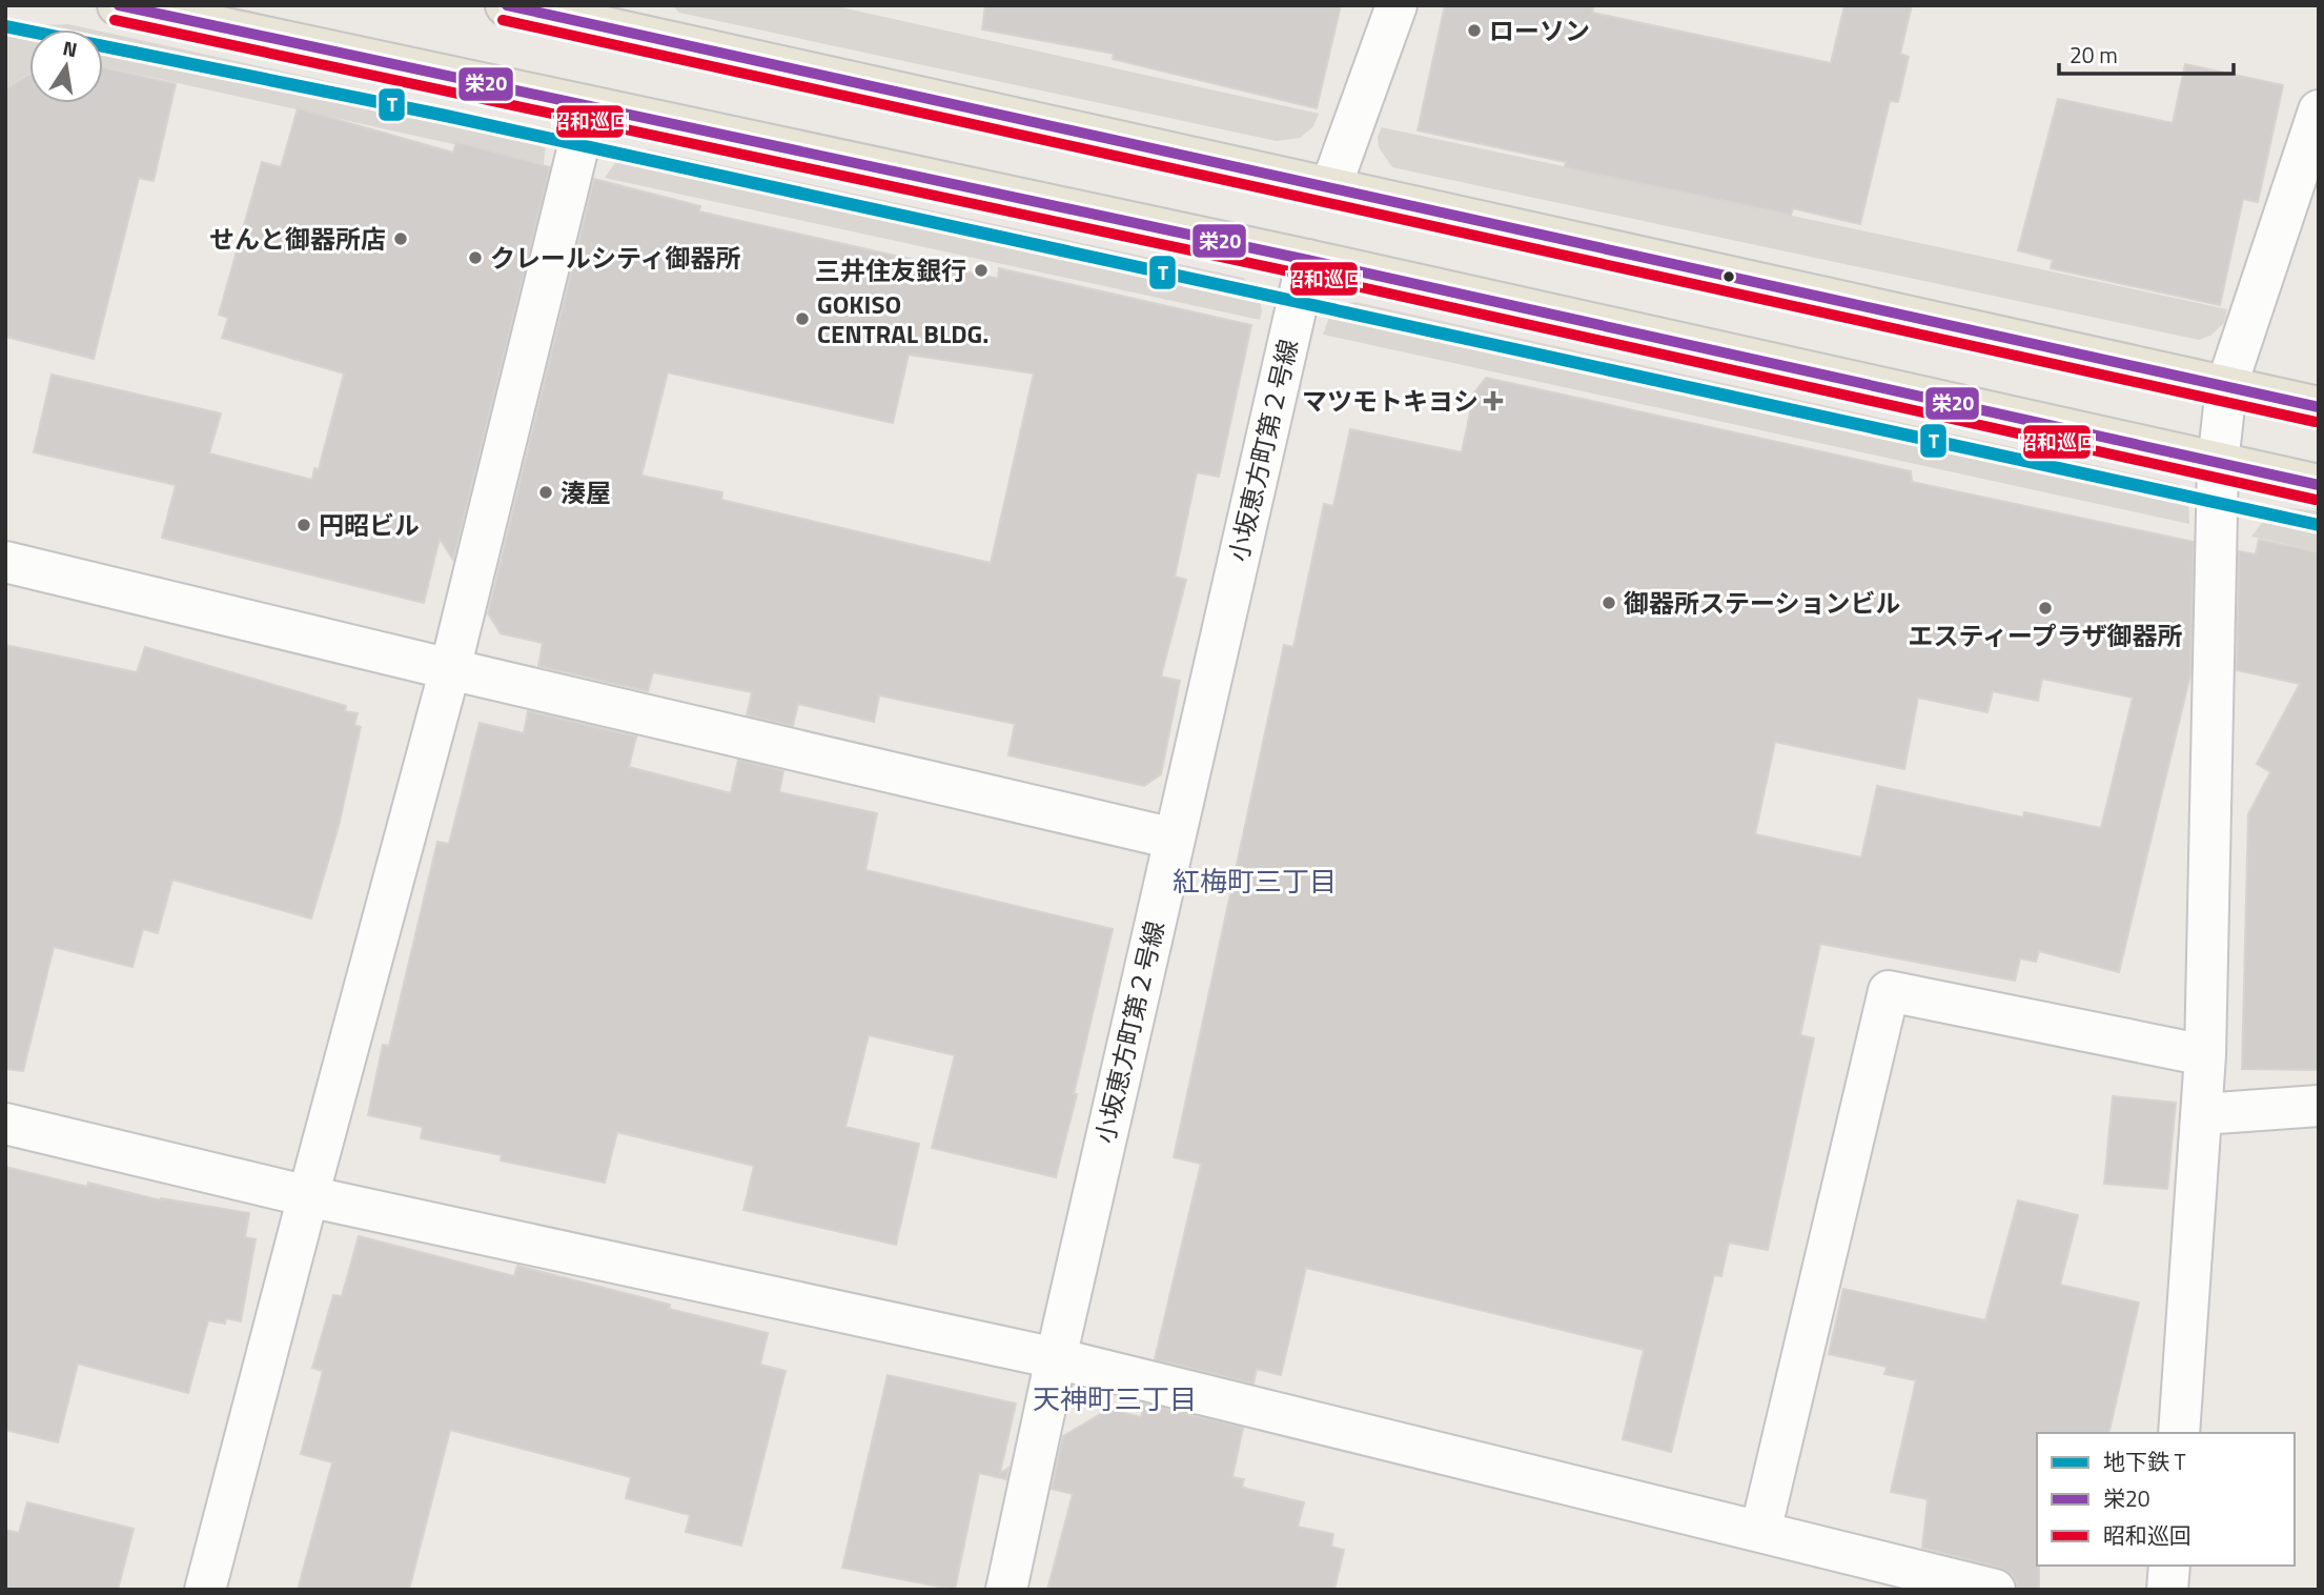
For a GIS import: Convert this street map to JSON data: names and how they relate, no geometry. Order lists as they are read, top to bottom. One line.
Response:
{"streets":{"street":["小坂恵方町第２号線"]},"districts":["紅梅町三丁目","天神町三丁目"],"places":{"other":["ローソン","せんと御器所店","クレールシティ御器所","三井住友銀行","GOKISO CENTRAL BLDG.","湊屋","円昭ビル","御器所ステーションビル","エスティープラザ御器所"],"health":["マツモトキヨシ"]},"lines":["transit line 栄20","transit line 昭和巡回","metro line T"],"legend":["地下鉄 T","栄20","昭和巡回"],"scale_bar":"20 m","north":"top"}
